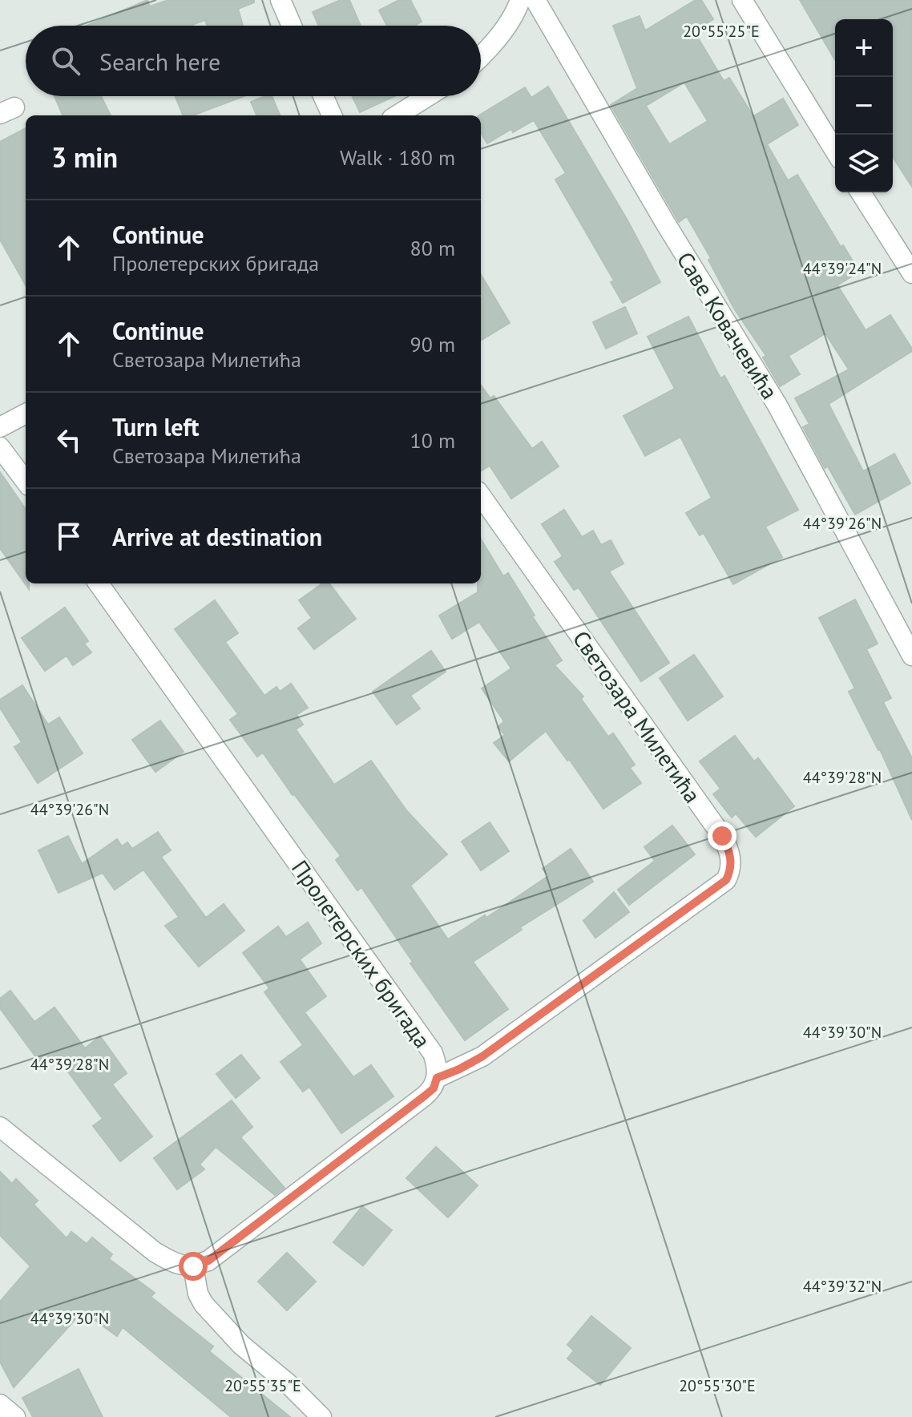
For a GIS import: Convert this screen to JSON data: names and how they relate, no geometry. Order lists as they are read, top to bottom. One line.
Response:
{"streets":{"street":["Саве Ковачевића","Светозара Милетића","Пролетерских бригада"]},"crossings":[["Светозара Милетића","Пролетерских бригада"]],"page":{"map_buttons":["+","−"],"search":"Search here","heading":["3 min","Walk · 180 m"],"list":[["Continue","Пролетерских бригада","80 m"],["Continue","Светозара Милетића","90 m"],["Turn left","Светозара Милетића","10 m"],"Arrive at destination"]},"coordinates":["20°55'25\"E","44°39'24\"N","44°39'26\"N","44°39'28\"N","44°39'30\"N","44°39'32\"N","20°55'35\"E","20°55'30\"E"]}
